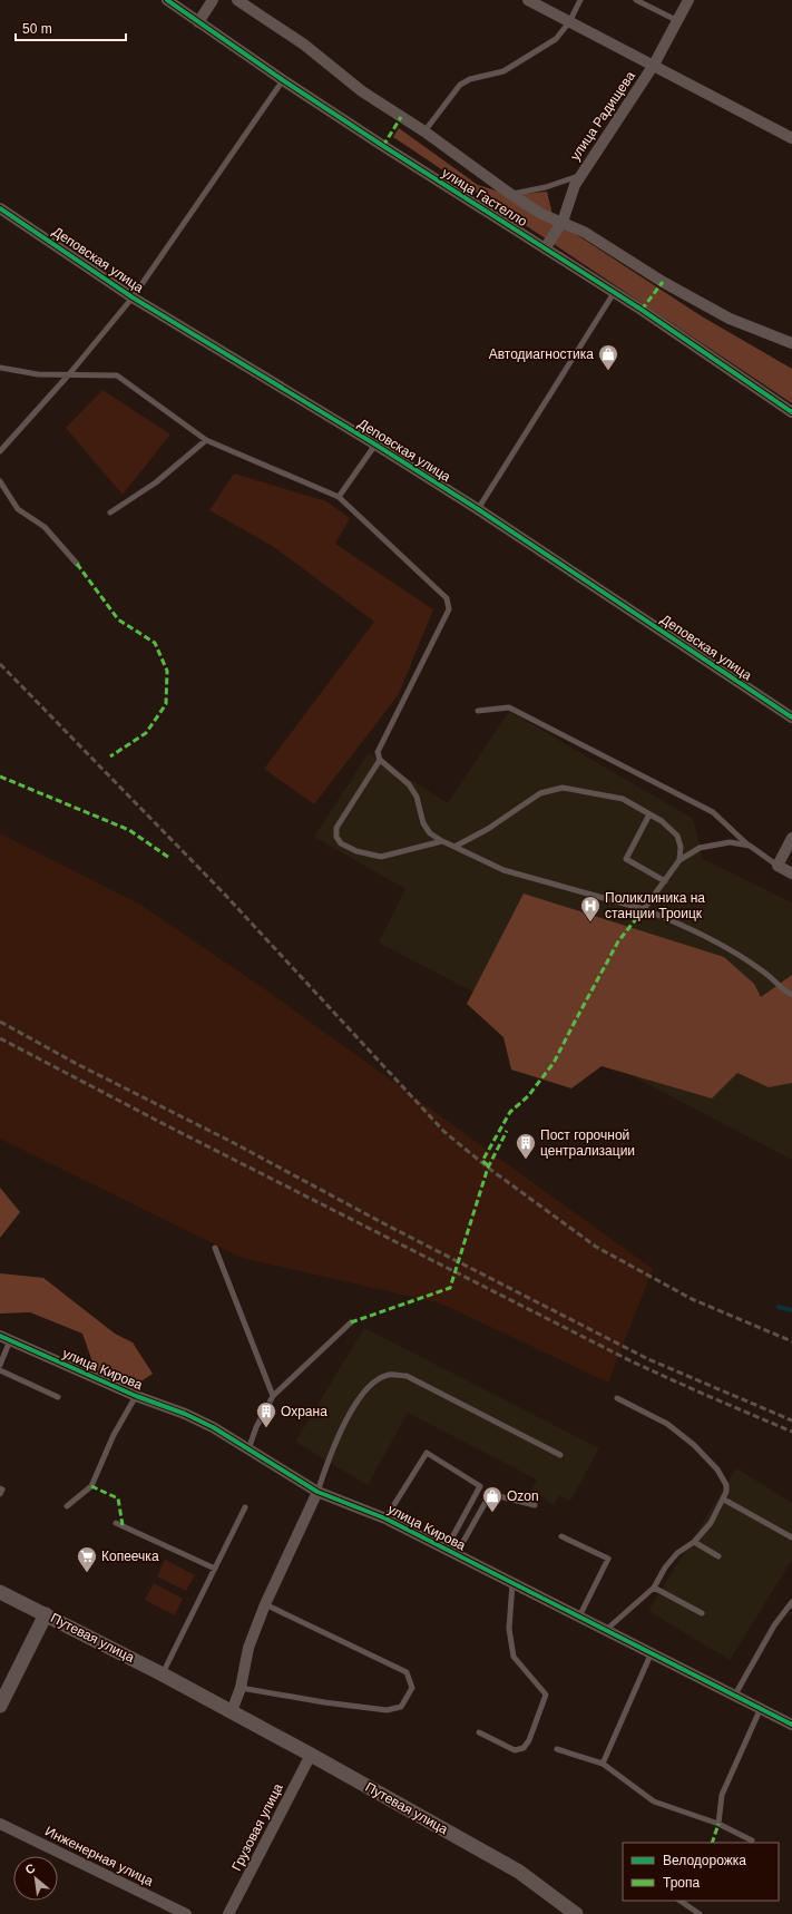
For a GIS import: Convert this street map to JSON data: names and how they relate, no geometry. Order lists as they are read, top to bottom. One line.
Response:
{"streets":{"street":["улица Радищева","улица Гастелло","Деповская улица","улица Кирова","Путевая улица","Грузовая улица","Инженерная улица"]},"crossings":[["улица Радищева","улица Гастелло"],["Путевая улица","Грузовая улица"]],"places":{"shop":["Автодиагностика","Ozon"],"hospital":["Поликлиника на станции Троицк"],"building":["Пост горочной централизации","Охрана"],"supermarket":["Копеечка"]},"legend":["Велодорожка","Тропа"],"scale_bar":"50 m","north":"top left"}
